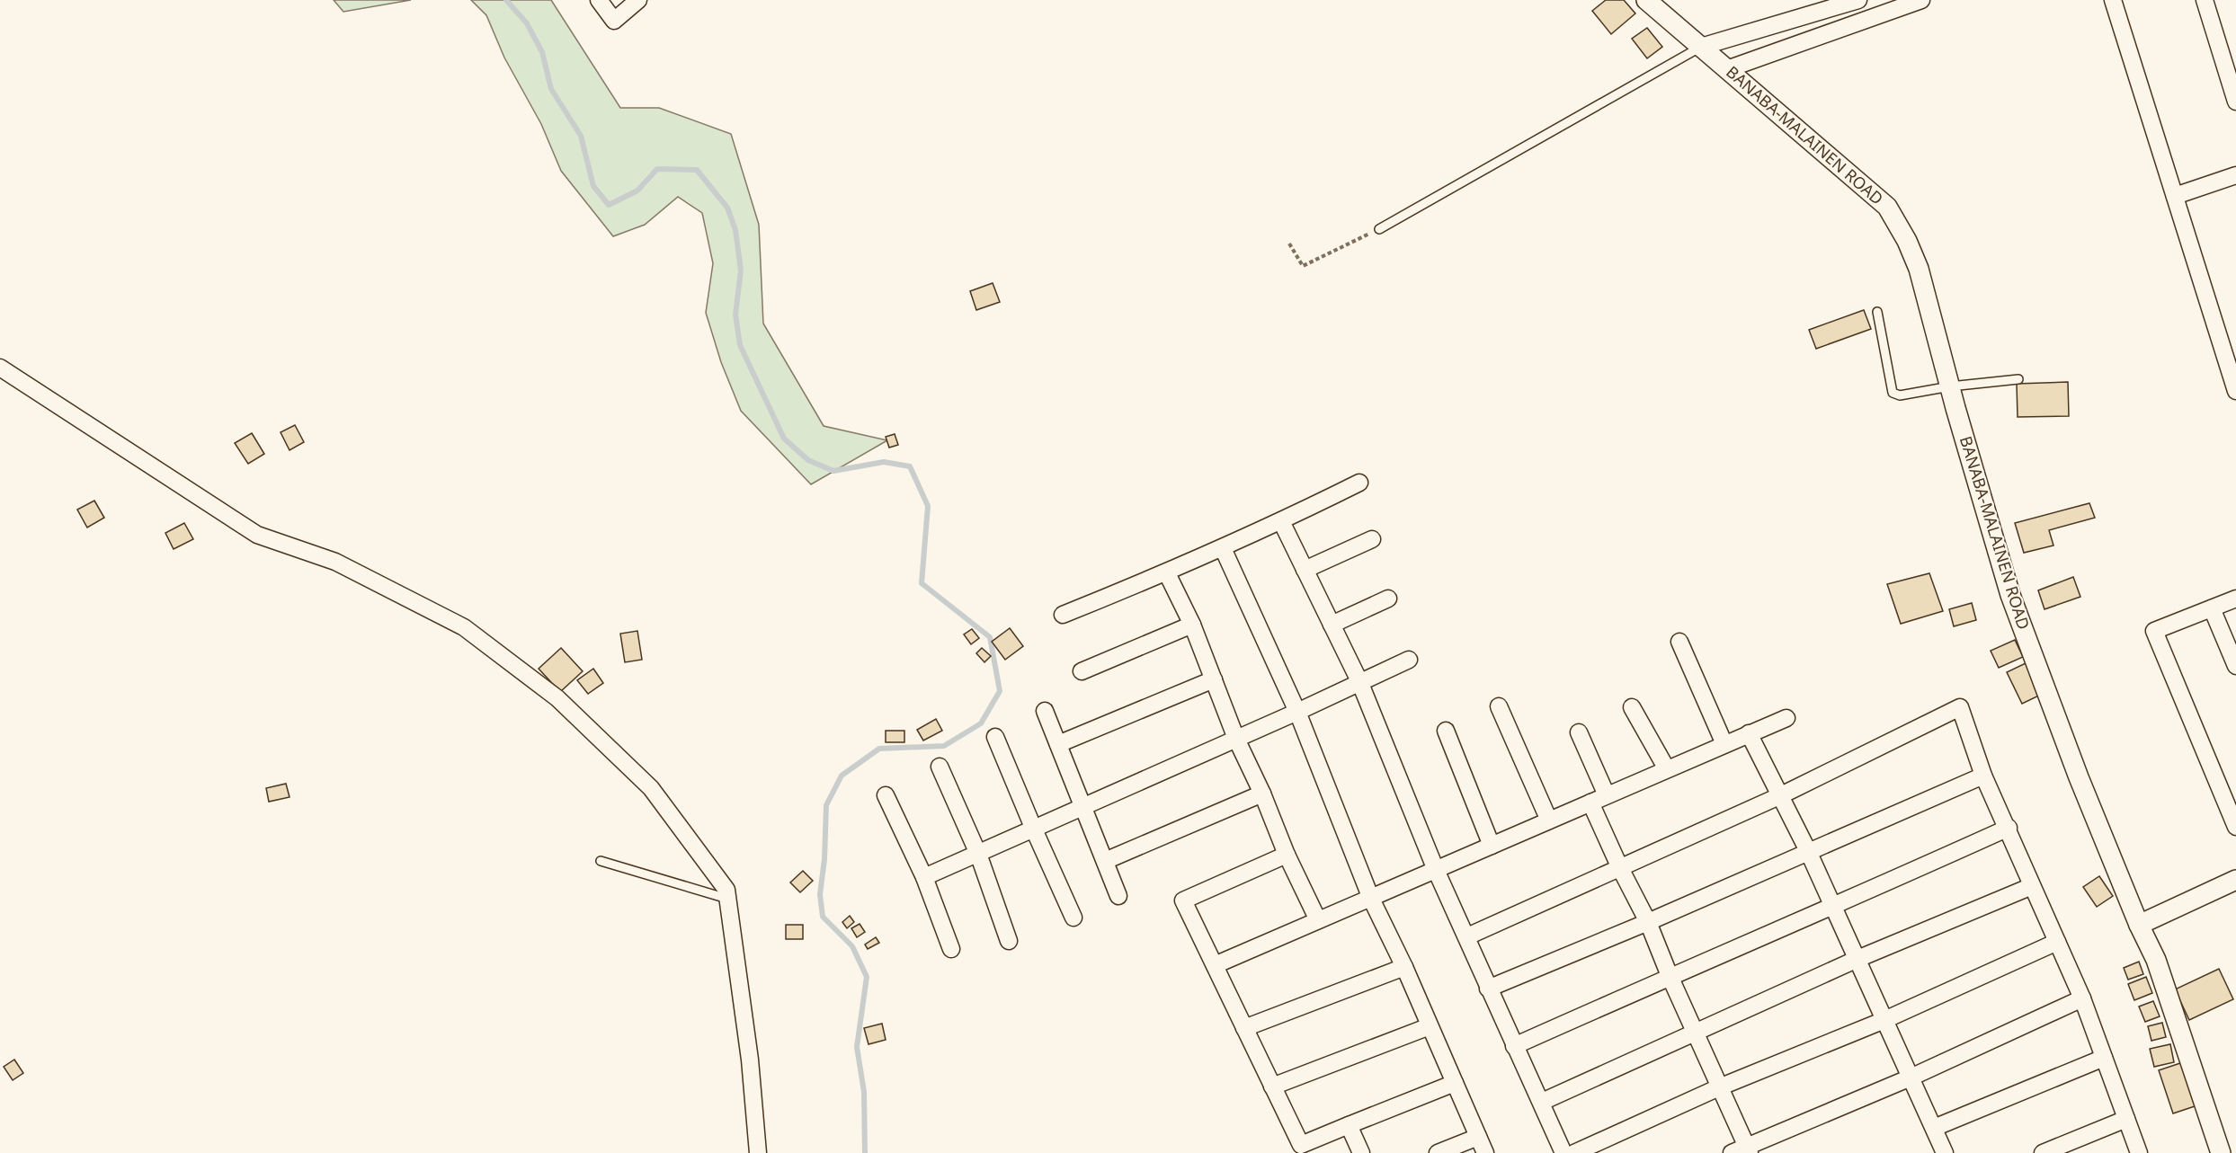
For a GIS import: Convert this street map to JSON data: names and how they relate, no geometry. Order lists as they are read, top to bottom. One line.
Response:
{"streets":{"street":["BANABA-MALAINEN ROAD"]}}
